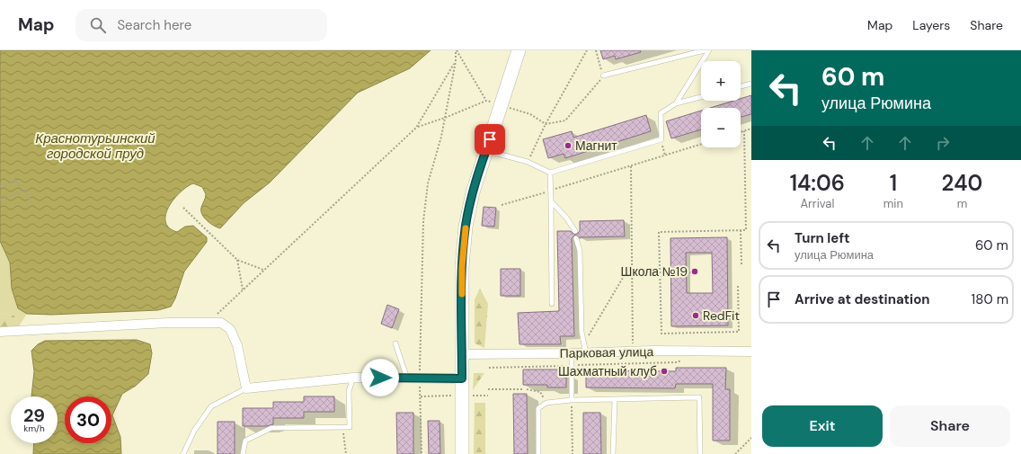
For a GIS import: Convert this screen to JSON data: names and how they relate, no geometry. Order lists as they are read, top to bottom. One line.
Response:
{"streets":{"street":["Парковая улица"]},"water":["Краснотурьинский городской пруд"],"places":["Магнит","Школа №19","RedFit","Шахматный клуб"],"page":{"header":"Map","search":"Search here","nav":["Map","Layers","Share"],"turn":["60 m","улица Рюмина"],"map_buttons":["+","−"],"eta":["14:06","Arrival","1","min","240","m"],"list":[{"name":"Turn left","note":"улица Рюмина","value":"60 m"},{"name":"Arrive at destination","value":"180 m"}],"speed":"29 km/h","limit":"30","buttons":["Exit","Share"]}}
